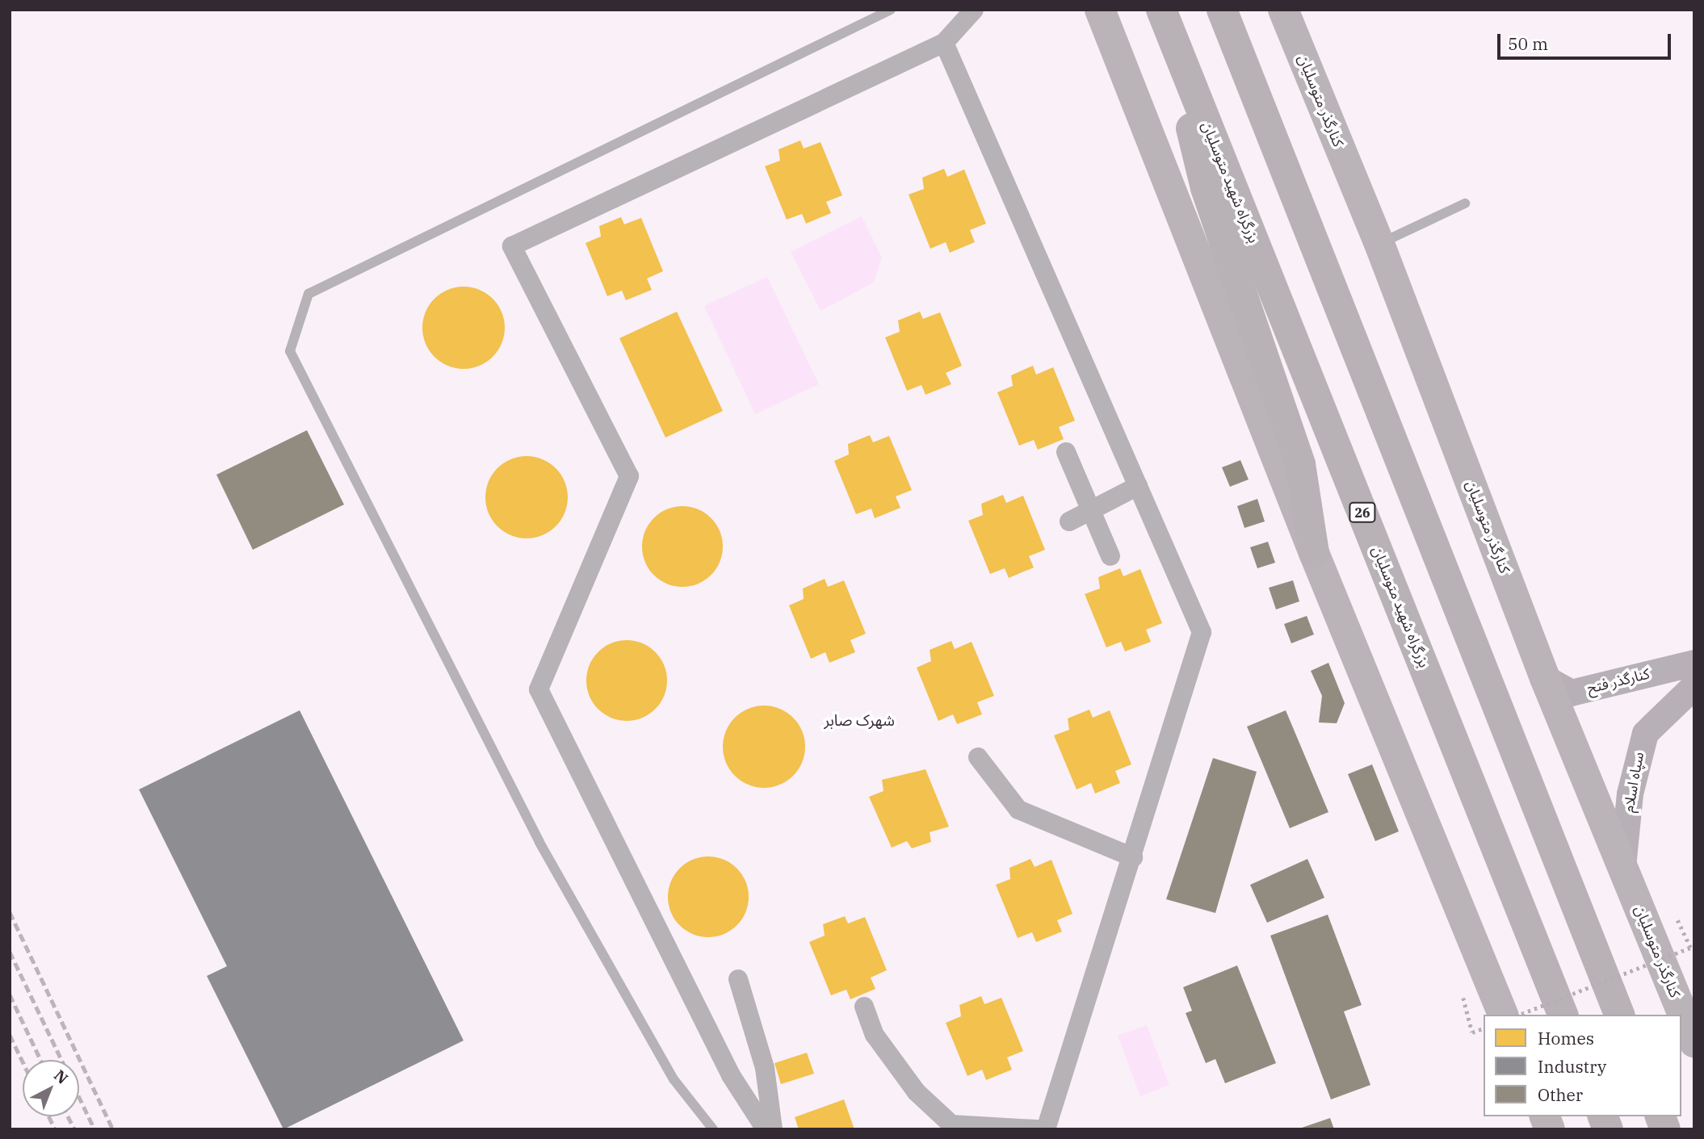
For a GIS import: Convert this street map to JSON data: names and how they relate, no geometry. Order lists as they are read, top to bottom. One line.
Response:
{"streets":{"highway":["بزرگراه شهید متوسلیان","26"],"main road":["کنارگذر متوسلیان","کنارگذر فتح","سپاه اسلام"]},"crossings":[["کنارگذر متوسلیان","کنارگذر فتح"],["کنارگذر متوسلیان","سپاه اسلام"]],"districts":["شهرک صابر"],"legend":["Homes","Industry","Other"],"scale_bar":"50 m","north":"top right"}
